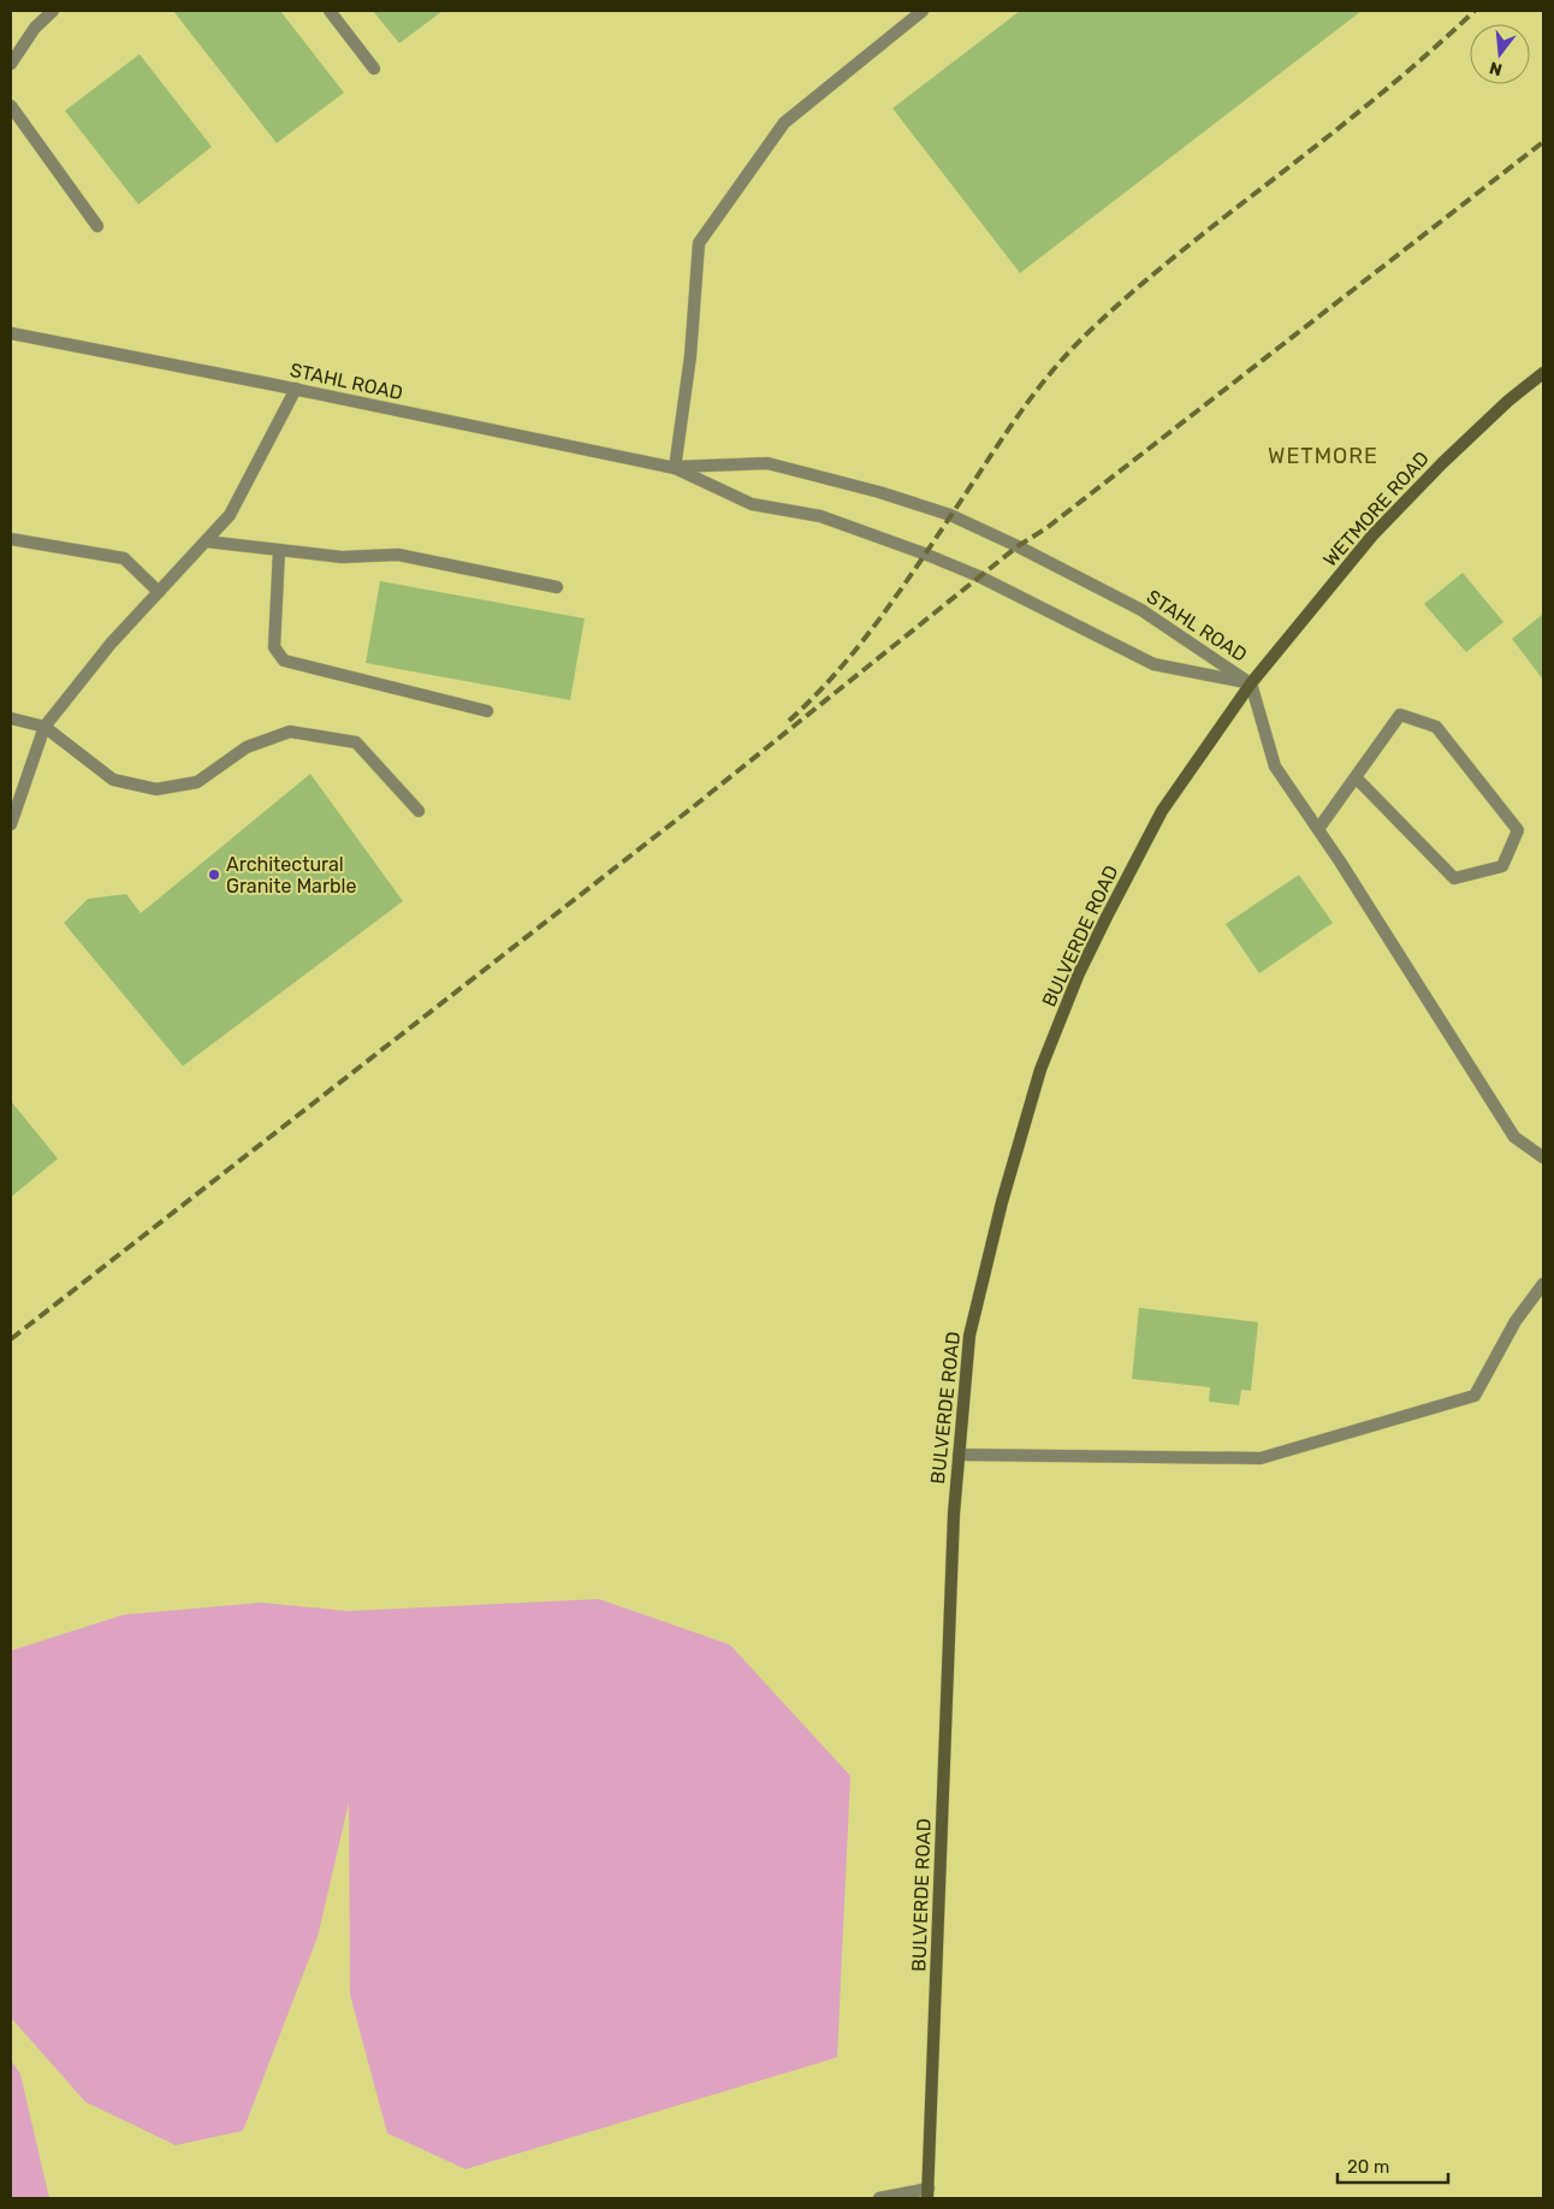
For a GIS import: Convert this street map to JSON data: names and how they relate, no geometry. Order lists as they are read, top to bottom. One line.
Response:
{"streets":{"main road":["WETMORE ROAD","BULVERDE ROAD"],"street":["STAHL ROAD"]},"crossings":[["STAHL ROAD","WETMORE ROAD"],["STAHL ROAD","BULVERDE ROAD"],["WETMORE ROAD","BULVERDE ROAD"]],"districts":["WETMORE"],"places":["Architectural Granite Marble"],"scale_bar":"20 m","north":"bottom"}
